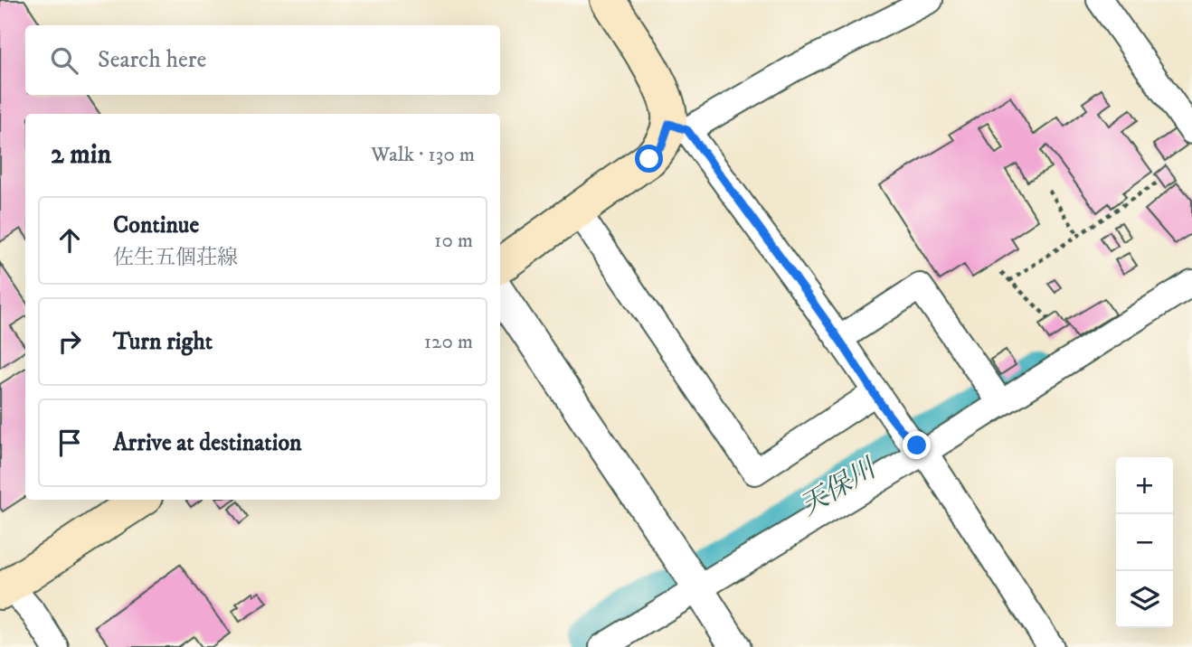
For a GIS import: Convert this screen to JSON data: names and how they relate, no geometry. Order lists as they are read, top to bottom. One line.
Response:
{"water":["天保川"],"page":{"search":"Search here","heading":["2 min","Walk · 130 m"],"list":[["Continue","佐生五個荘線","10 m"],["Turn right","120 m"],"Arrive at destination"],"map_buttons":["+","−"]}}
